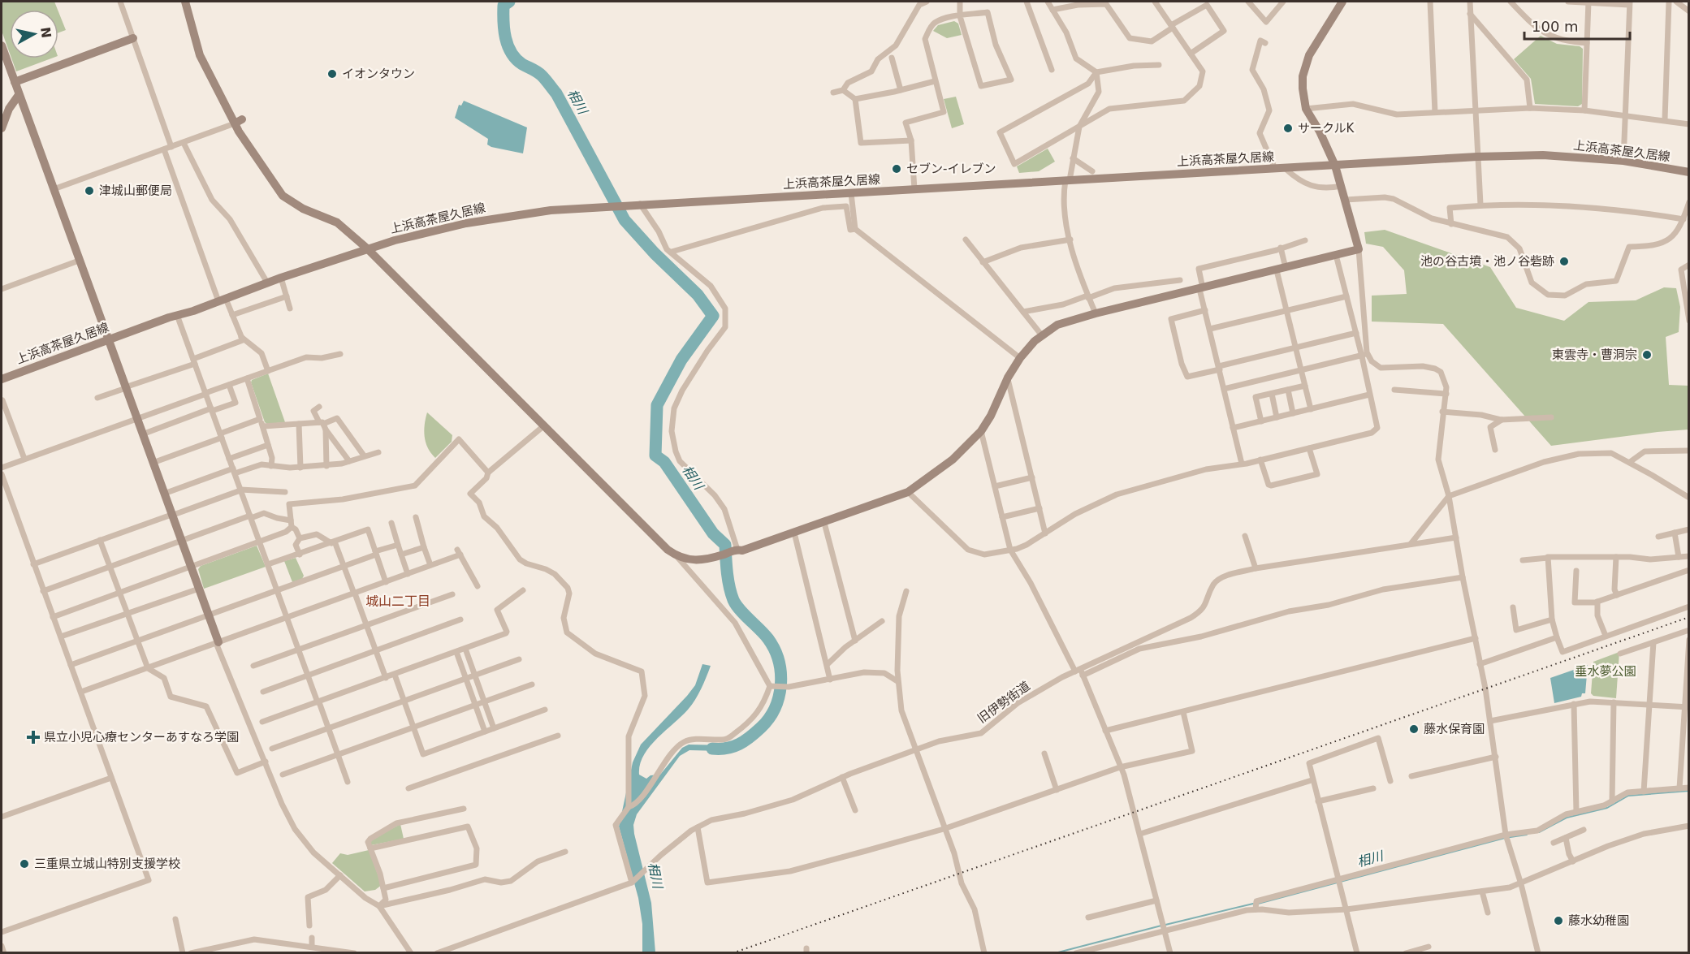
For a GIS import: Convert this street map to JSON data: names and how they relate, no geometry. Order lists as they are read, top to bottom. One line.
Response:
{"streets":{"street":["上浜高茶屋久居線","旧伊勢街道"]},"districts":["城山二丁目"],"water":["相川"],"parks":["垂水夢公園"],"places":{"other":["イオンタウン","サークルK","セブン-イレブン","津城山郵便局","池の谷古墳・池ノ谷砦跡","東雲寺・曹洞宗","藤水保育園","三重県立城山特別支援学校","藤水幼稚園"],"health":["県立小児心療センターあすなろ学園"]},"scale_bar":"100 m","north":"right"}
